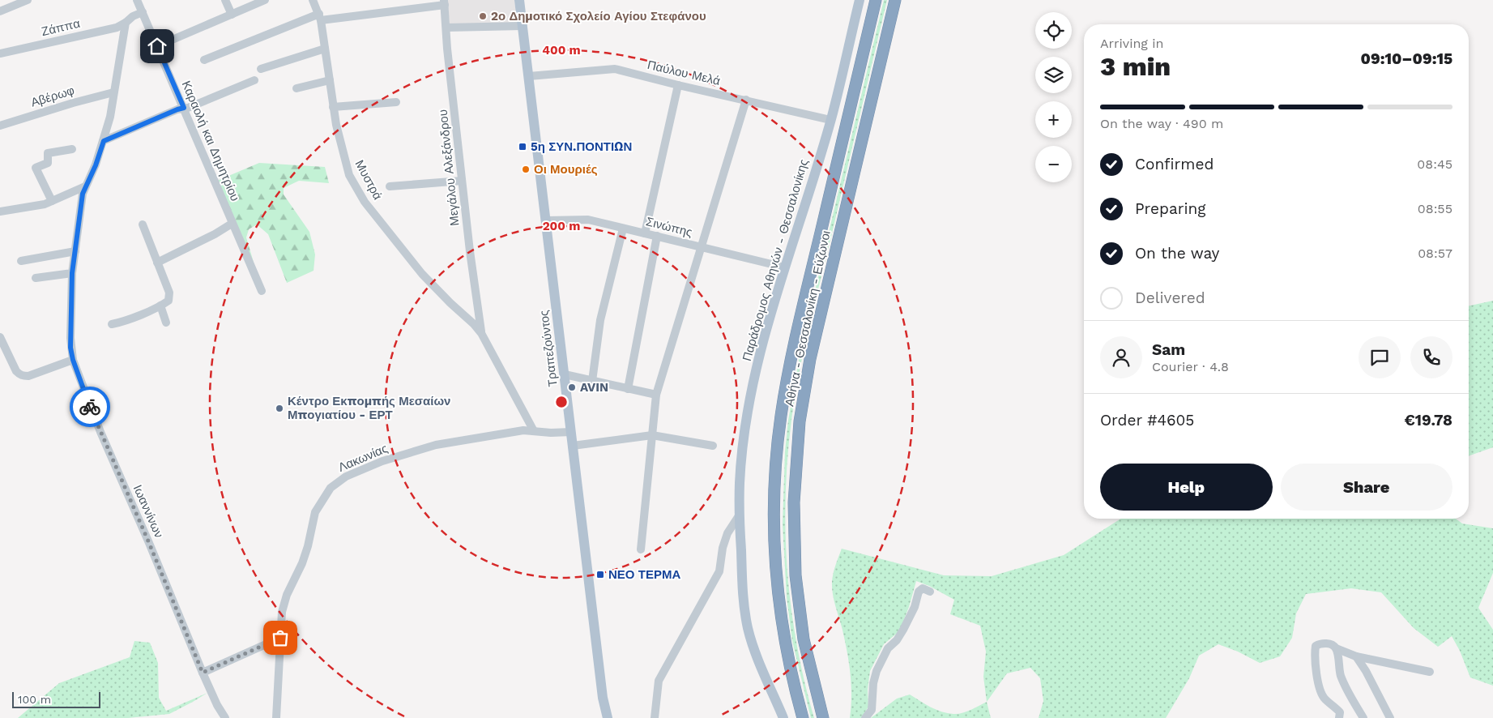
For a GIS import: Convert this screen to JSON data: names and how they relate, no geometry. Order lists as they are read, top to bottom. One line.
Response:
{"streets":{"highway":["Αθήνα - Θεσσαλονίκη - Εύζωνοι"],"main road":["Παράδρομος Αθηνών - Θεσσαλονίκης","Τραπεζούντος"],"street":["Ζάππα","Παύλου Μελά","Αβέρωφ","Καραολή και Δημητρίου","Μεγάλου Αλεξάνδρου","Μυστρά","Σινώπης","Λακωνίας","Ιωαννίνων"]},"crossings":[["Ζάππα","Καραολή και Δημητρίου"],["Ζάππα","Ιωαννίνων"],["Παύλου Μελά","Παράδρομος Αθηνών - Θεσσαλονίκης"],["Παύλου Μελά","Τραπεζούντος"],["Αβέρωφ","Ιωαννίνων"],["Μεγάλου Αλεξάνδρου","Μυστρά"],["Σινώπης","Παράδρομος Αθηνών - Θεσσαλονίκης"],["Σινώπης","Τραπεζούντος"],["Τραπεζούντος","Λακωνίας"]],"places":{"other":["2ο Δημοτικό Σχολείο Αγίου Στεφάνου","Οι Μουριές","AVIN","Κέντρο Εκπομπής Μεσαίων Μπογιατίου - ΕΡΤ"],"transit":["5η ΣΥΝ.ΠΟΝΤΙΩΝ","ΝΕΟ ΤΕΡΜΑ"]},"scale_bar":"100 m","page":{"map_buttons":["+","−"],"heading":["3 min","Arriving in","09:10–09:15"],"panel":["Sam","Courier · 4.8","Order #4605","€19.78"],"bar":"On the way · 490 m","list":[["Confirmed","08:45"],["Preparing","08:55"],["On the way","08:57"],"Delivered"],"buttons":["Help","Share"],"scale":"100 m"},"rings":["400 m","200 m"]}
